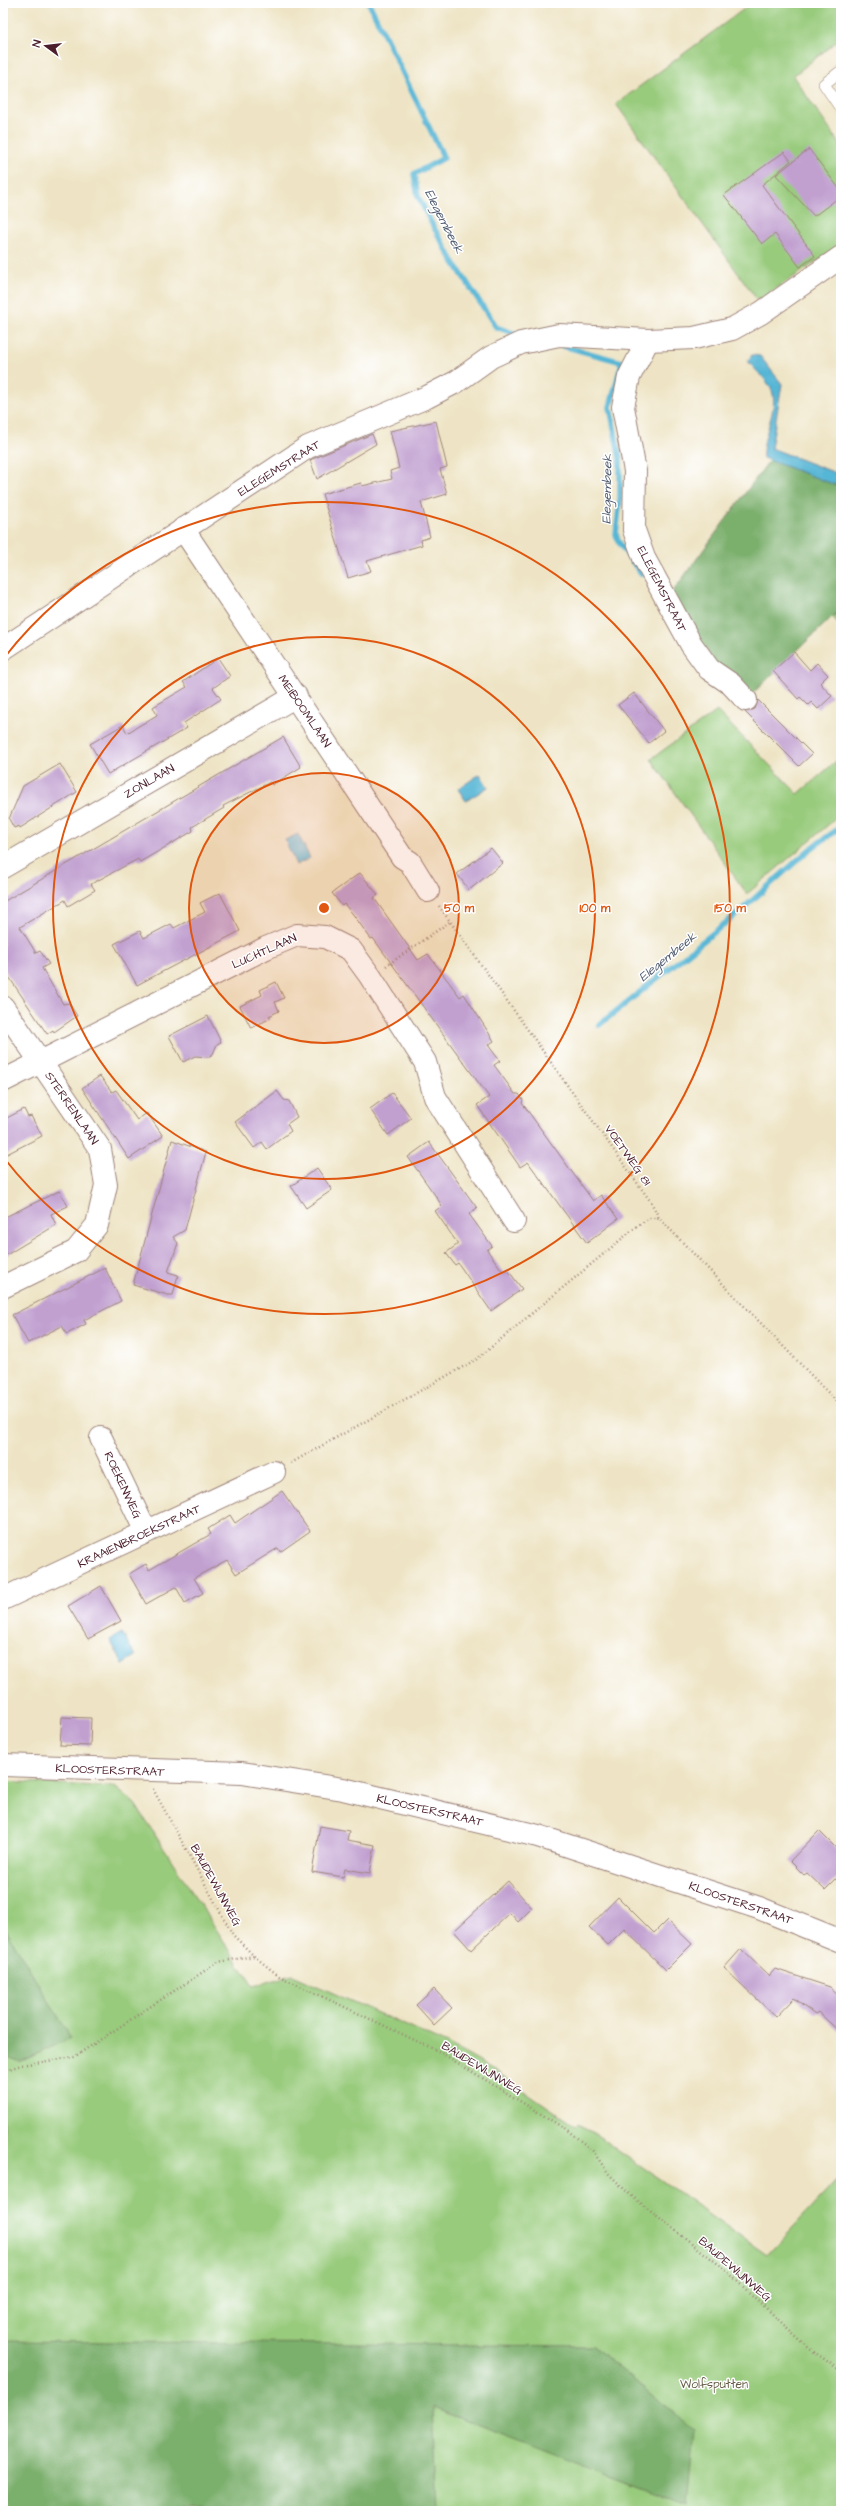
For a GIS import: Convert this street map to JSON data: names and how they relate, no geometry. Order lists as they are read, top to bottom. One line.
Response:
{"streets":{"street":["ELEGEMSTRAAT","MEIBOOMLAAN","ZONLAAN","LUCHTLAAN","STERRENLAAN","ROEKENWEG","KRAAIENBROEKSTRAAT","KLOOSTERSTRAAT"],"path":["VOETWEG 81","BAUDEWIJNWEG"]},"crossings":[["ELEGEMSTRAAT","MEIBOOMLAAN"],["MEIBOOMLAAN","ZONLAAN"],["MEIBOOMLAAN","VOETWEG 81"],["LUCHTLAAN","STERRENLAAN"],["ROEKENWEG","KRAAIENBROEKSTRAAT"],["KLOOSTERSTRAAT","BAUDEWIJNWEG"]],"water":["Elegembeek"],"parks":["Wolfsputten"],"north":"left","rings":["50 m","100 m","150 m"]}
